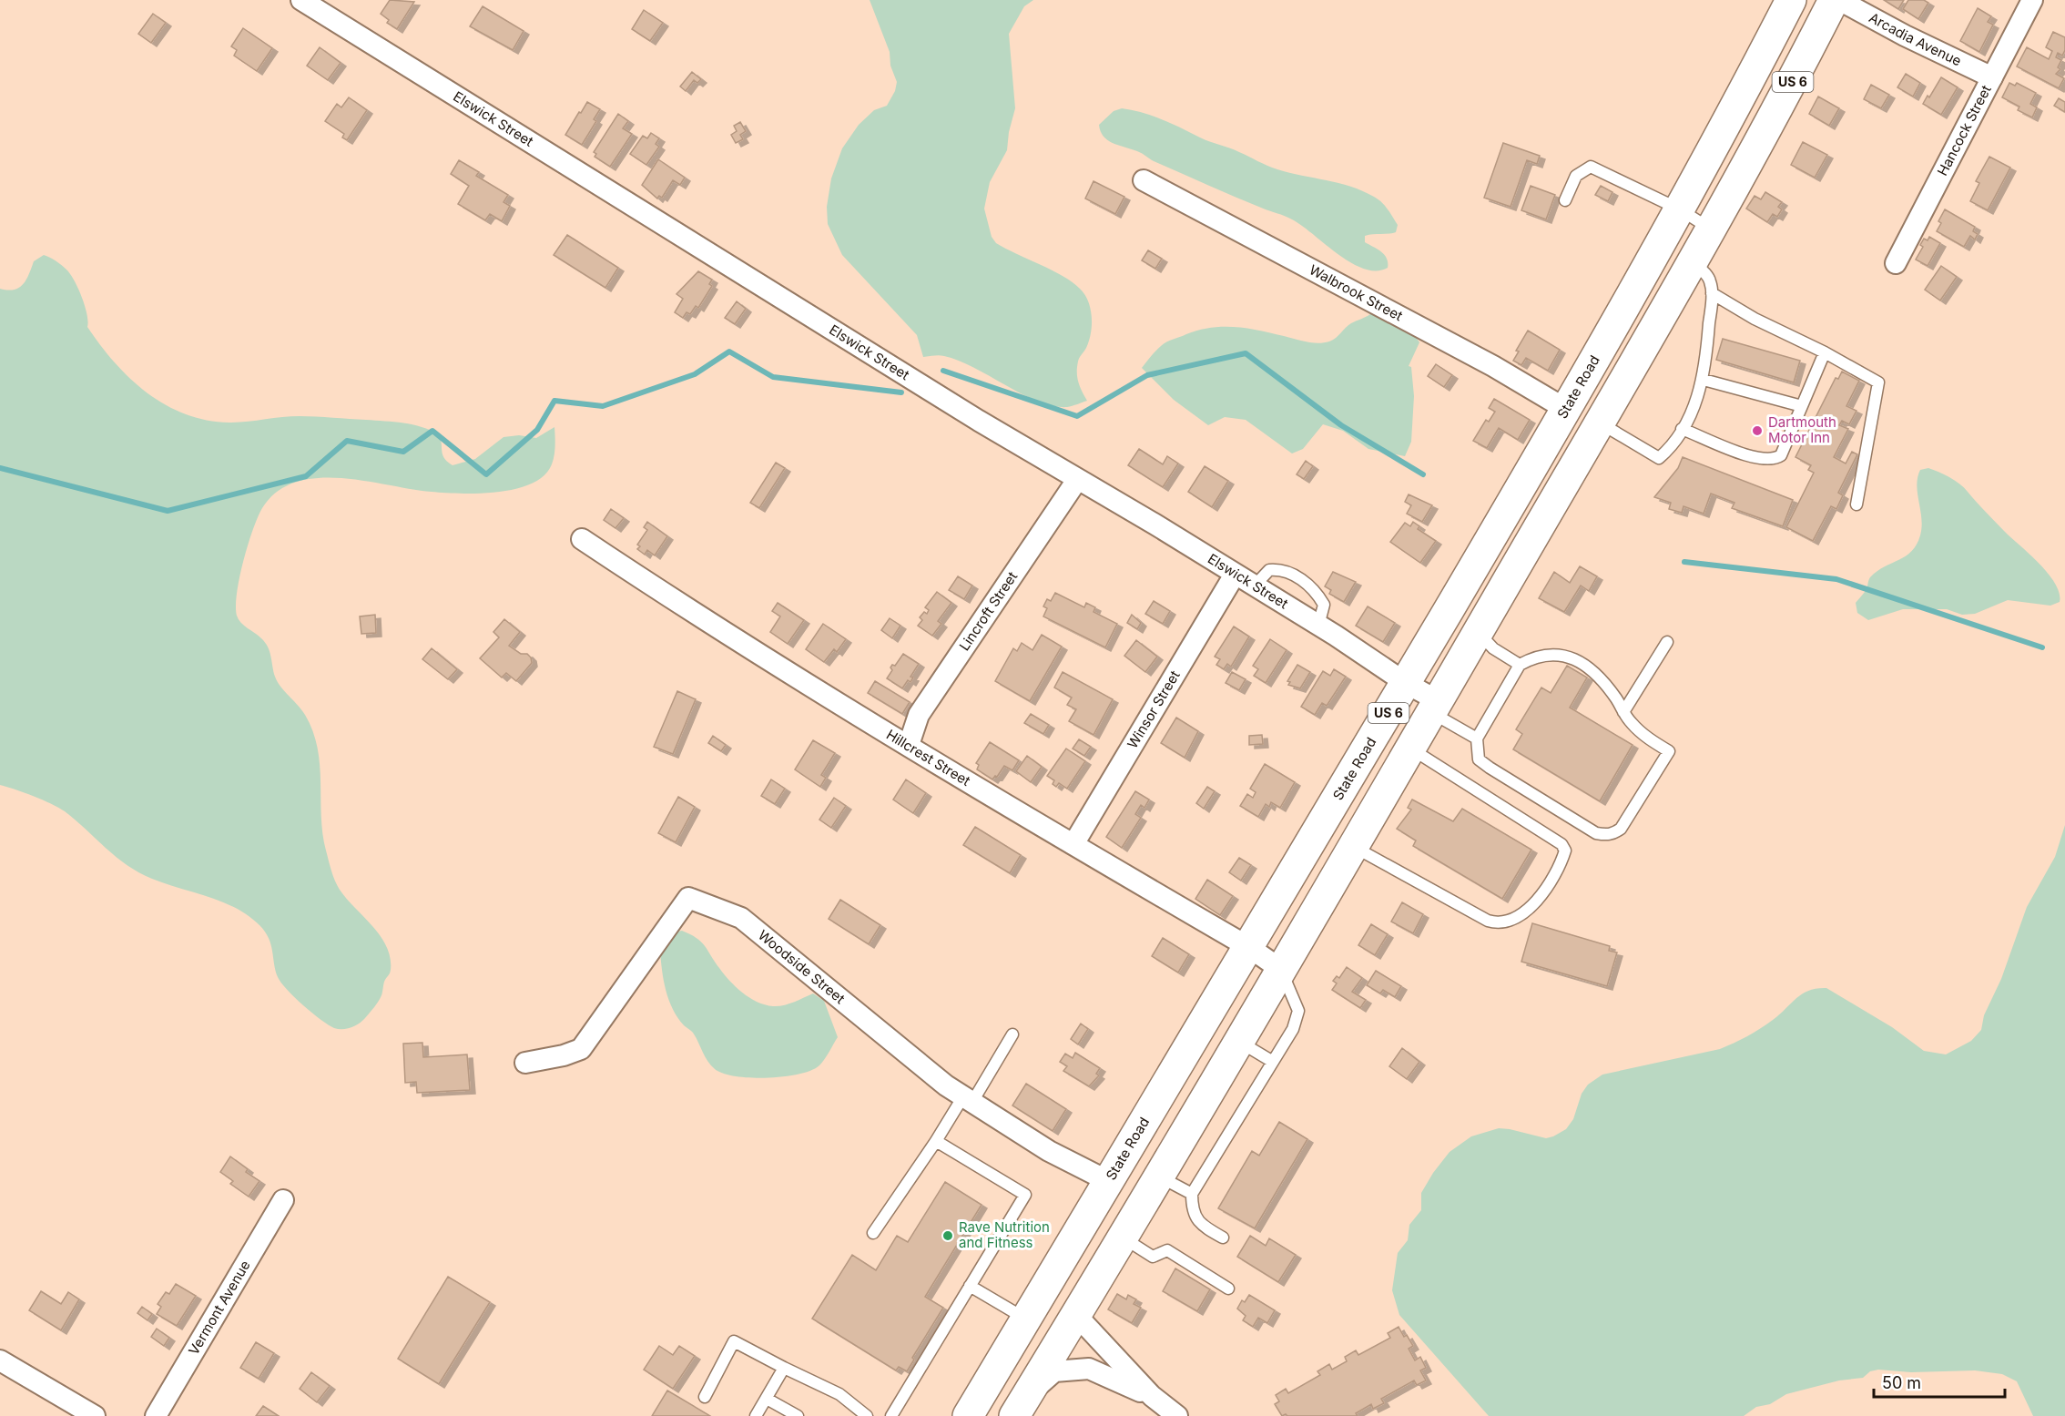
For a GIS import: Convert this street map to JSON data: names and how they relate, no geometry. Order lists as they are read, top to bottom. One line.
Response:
{"streets":{"main road":["US 6","State Road"],"street":["Arcadia Avenue","Elswick Street","Hancock Street","Walbrook Street","Lincroft Street","Winsor Street","Hillcrest Street","Woodside Street","Vermont Avenue"]},"crossings":[["Arcadia Avenue","Hancock Street"],["US 6","Elswick Street"],["US 6","Hillcrest Street"],["Elswick Street","State Road"],["Elswick Street","Lincroft Street"],["Elswick Street","Winsor Street"],["Walbrook Street","State Road"],["State Road","Hillcrest Street"],["State Road","Woodside Street"],["Lincroft Street","Hillcrest Street"],["Winsor Street","Hillcrest Street"]],"places":["Dartmouth Motor Inn","Rave Nutrition and Fitness"],"scale_bar":"50 m"}
